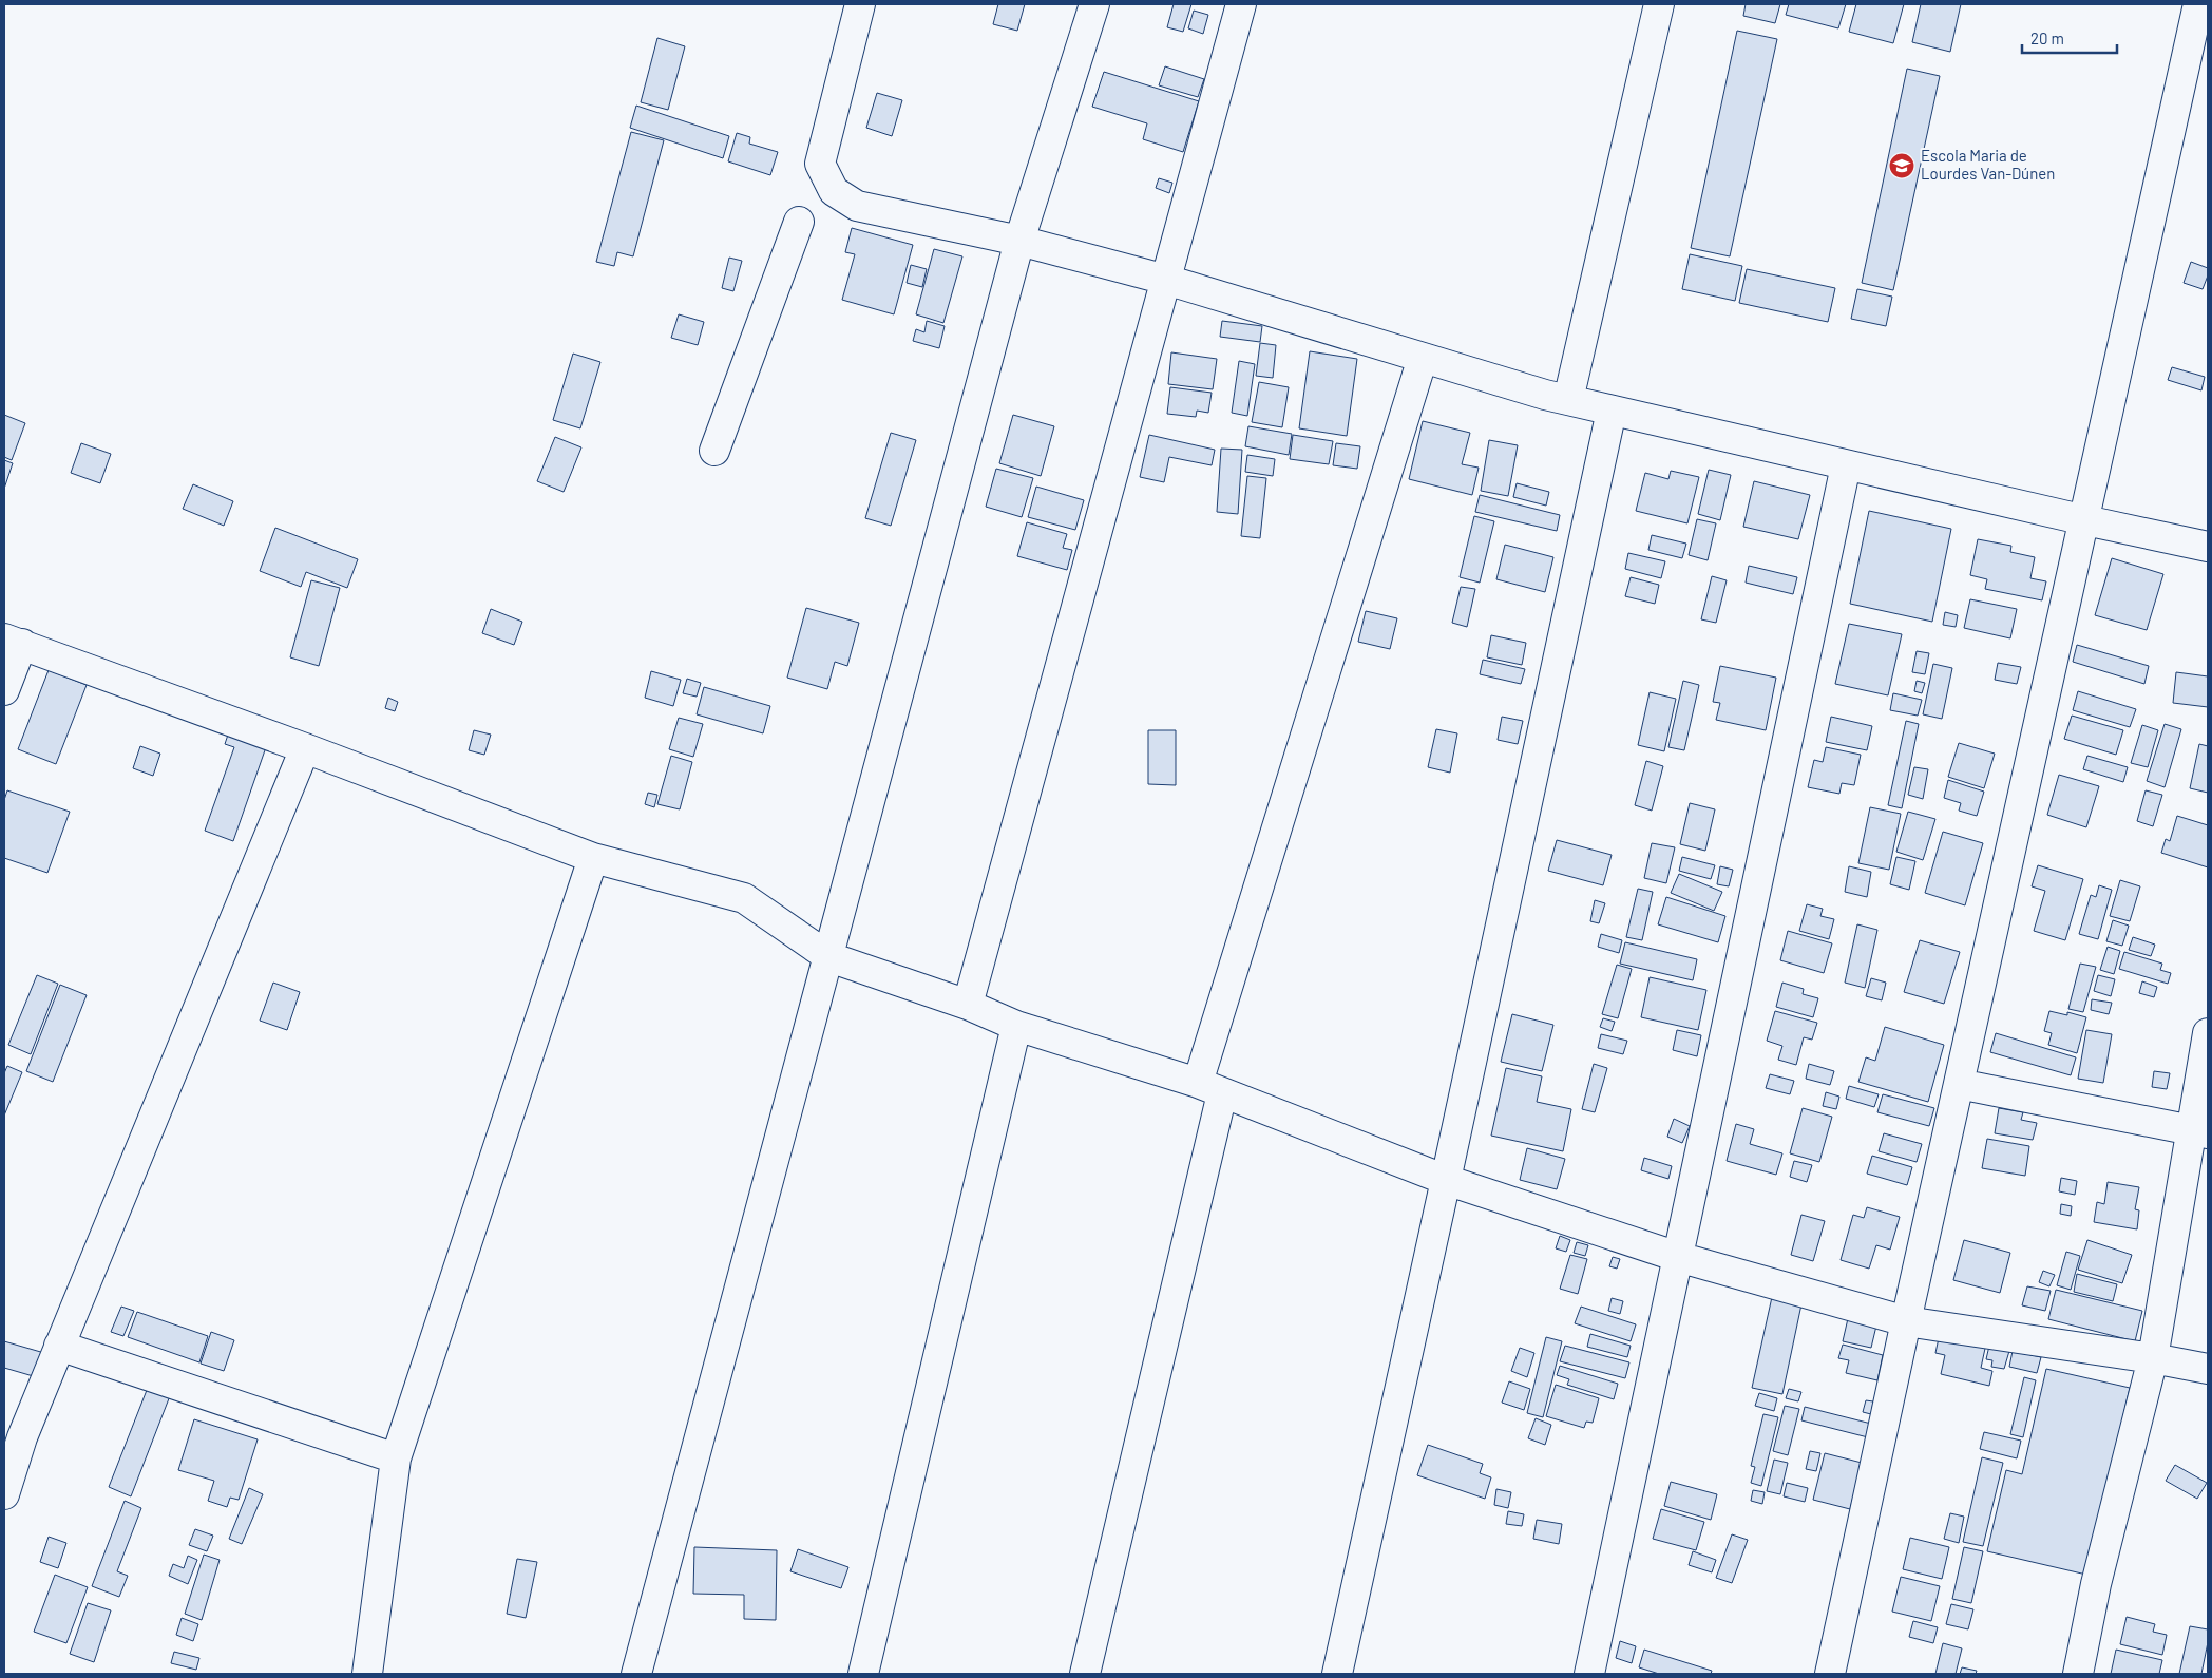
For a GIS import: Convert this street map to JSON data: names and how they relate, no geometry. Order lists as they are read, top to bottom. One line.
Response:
{"places":{"school or university":["Escola Maria de Lourdes Van-Dúnen"]},"scale_bar":"20 m"}
